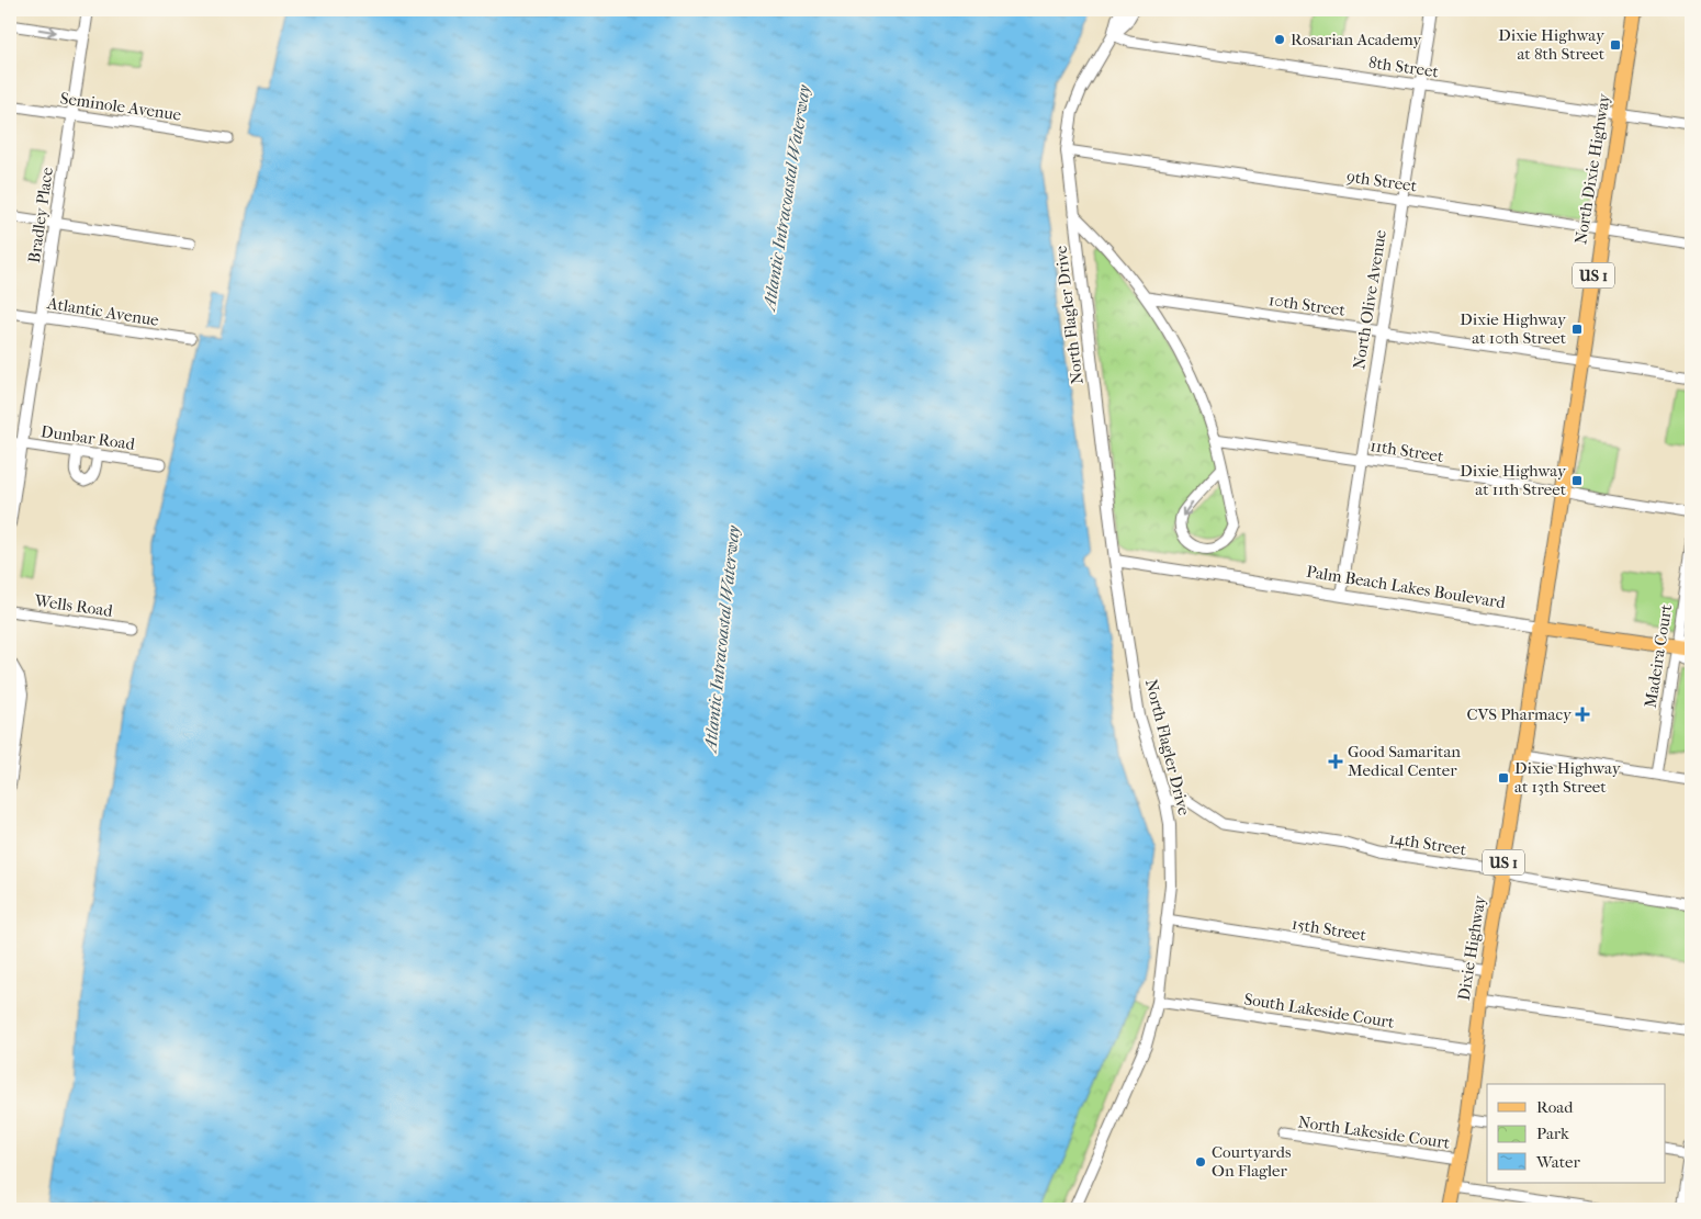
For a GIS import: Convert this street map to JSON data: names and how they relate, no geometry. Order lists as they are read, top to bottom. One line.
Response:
{"streets":{"main road":["North Dixie Highway","US 1","Palm Beach Lakes Boulevard","Dixie Highway"],"street":["8th Street","Seminole Avenue","9th Street","Bradley Place","North Olive Avenue","10th Street","Atlantic Avenue","North Flagler Drive","Dunbar Road","11th Street","Wells Road","Madeira Court","14th Street","15th Street","South Lakeside Court","North Lakeside Court"]},"crossings":[["8th Street","North Dixie Highway"],["8th Street","North Olive Avenue"],["8th Street","North Flagler Drive"],["Seminole Avenue","Bradley Place"],["North Dixie Highway","9th Street"],["North Dixie Highway","10th Street"],["North Dixie Highway","11th Street"],["North Dixie Highway","Palm Beach Lakes Boulevard"],["North Dixie Highway","Dixie Highway"],["9th Street","North Olive Avenue"],["9th Street","North Flagler Drive"],["Bradley Place","Atlantic Avenue"],["Bradley Place","Dunbar Road"],["North Olive Avenue","10th Street"],["North Olive Avenue","11th Street"],["North Olive Avenue","Palm Beach Lakes Boulevard"],["10th Street","North Flagler Drive"],["North Flagler Drive","11th Street"],["North Flagler Drive","Palm Beach Lakes Boulevard"],["North Flagler Drive","14th Street"],["North Flagler Drive","15th Street"],["North Flagler Drive","South Lakeside Court"],["Palm Beach Lakes Boulevard","Madeira Court"],["Palm Beach Lakes Boulevard","Dixie Highway"],["14th Street","Dixie Highway"],["15th Street","Dixie Highway"],["Dixie Highway","South Lakeside Court"],["Dixie Highway","North Lakeside Court"]],"water":["Atlantic Intracoastal Waterway"],"places":{"other":["Rosarian Academy","Courtyards On Flagler"],"transit":["Dixie Highway at 8th Street","Dixie Highway at 10th Street","Dixie Highway at 11th Street","Dixie Highway at 13th Street"],"health":["CVS Pharmacy","Good Samaritan Medical Center"]},"legend":["Road","Park","Water"]}
